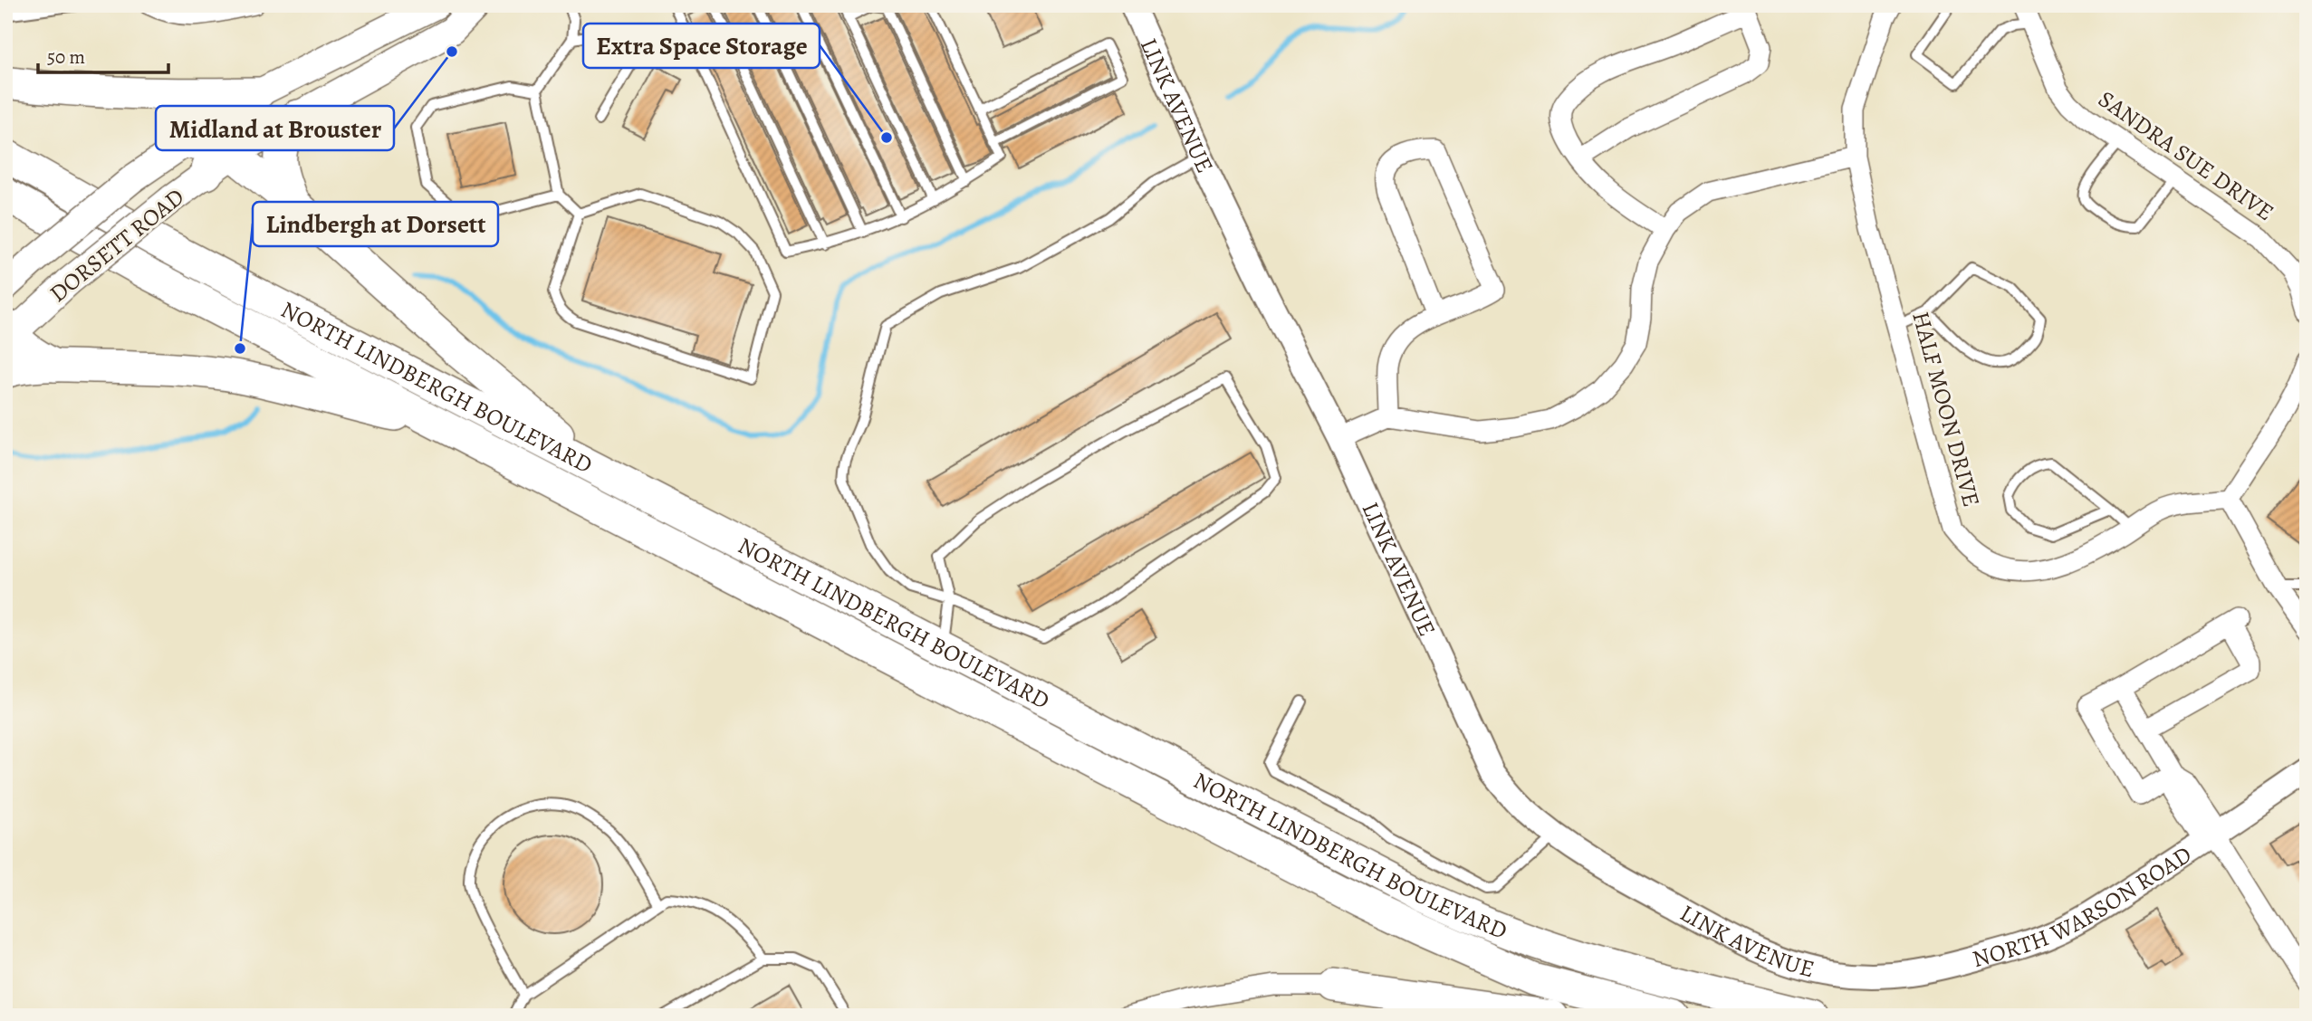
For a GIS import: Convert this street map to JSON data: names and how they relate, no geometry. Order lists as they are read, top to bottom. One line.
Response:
{"streets":{"highway":["NORTH LINDBERGH BOULEVARD"],"main road":["DORSETT ROAD"],"street":["LINK AVENUE","SANDRA SUE DRIVE","HALF MOON DRIVE","NORTH WARSON ROAD"]},"crossings":[["LINK AVENUE","NORTH WARSON ROAD"]],"places":["Midland at Brouster","Extra Space Storage","Lindbergh at Dorsett"],"scale_bar":"50 m"}
